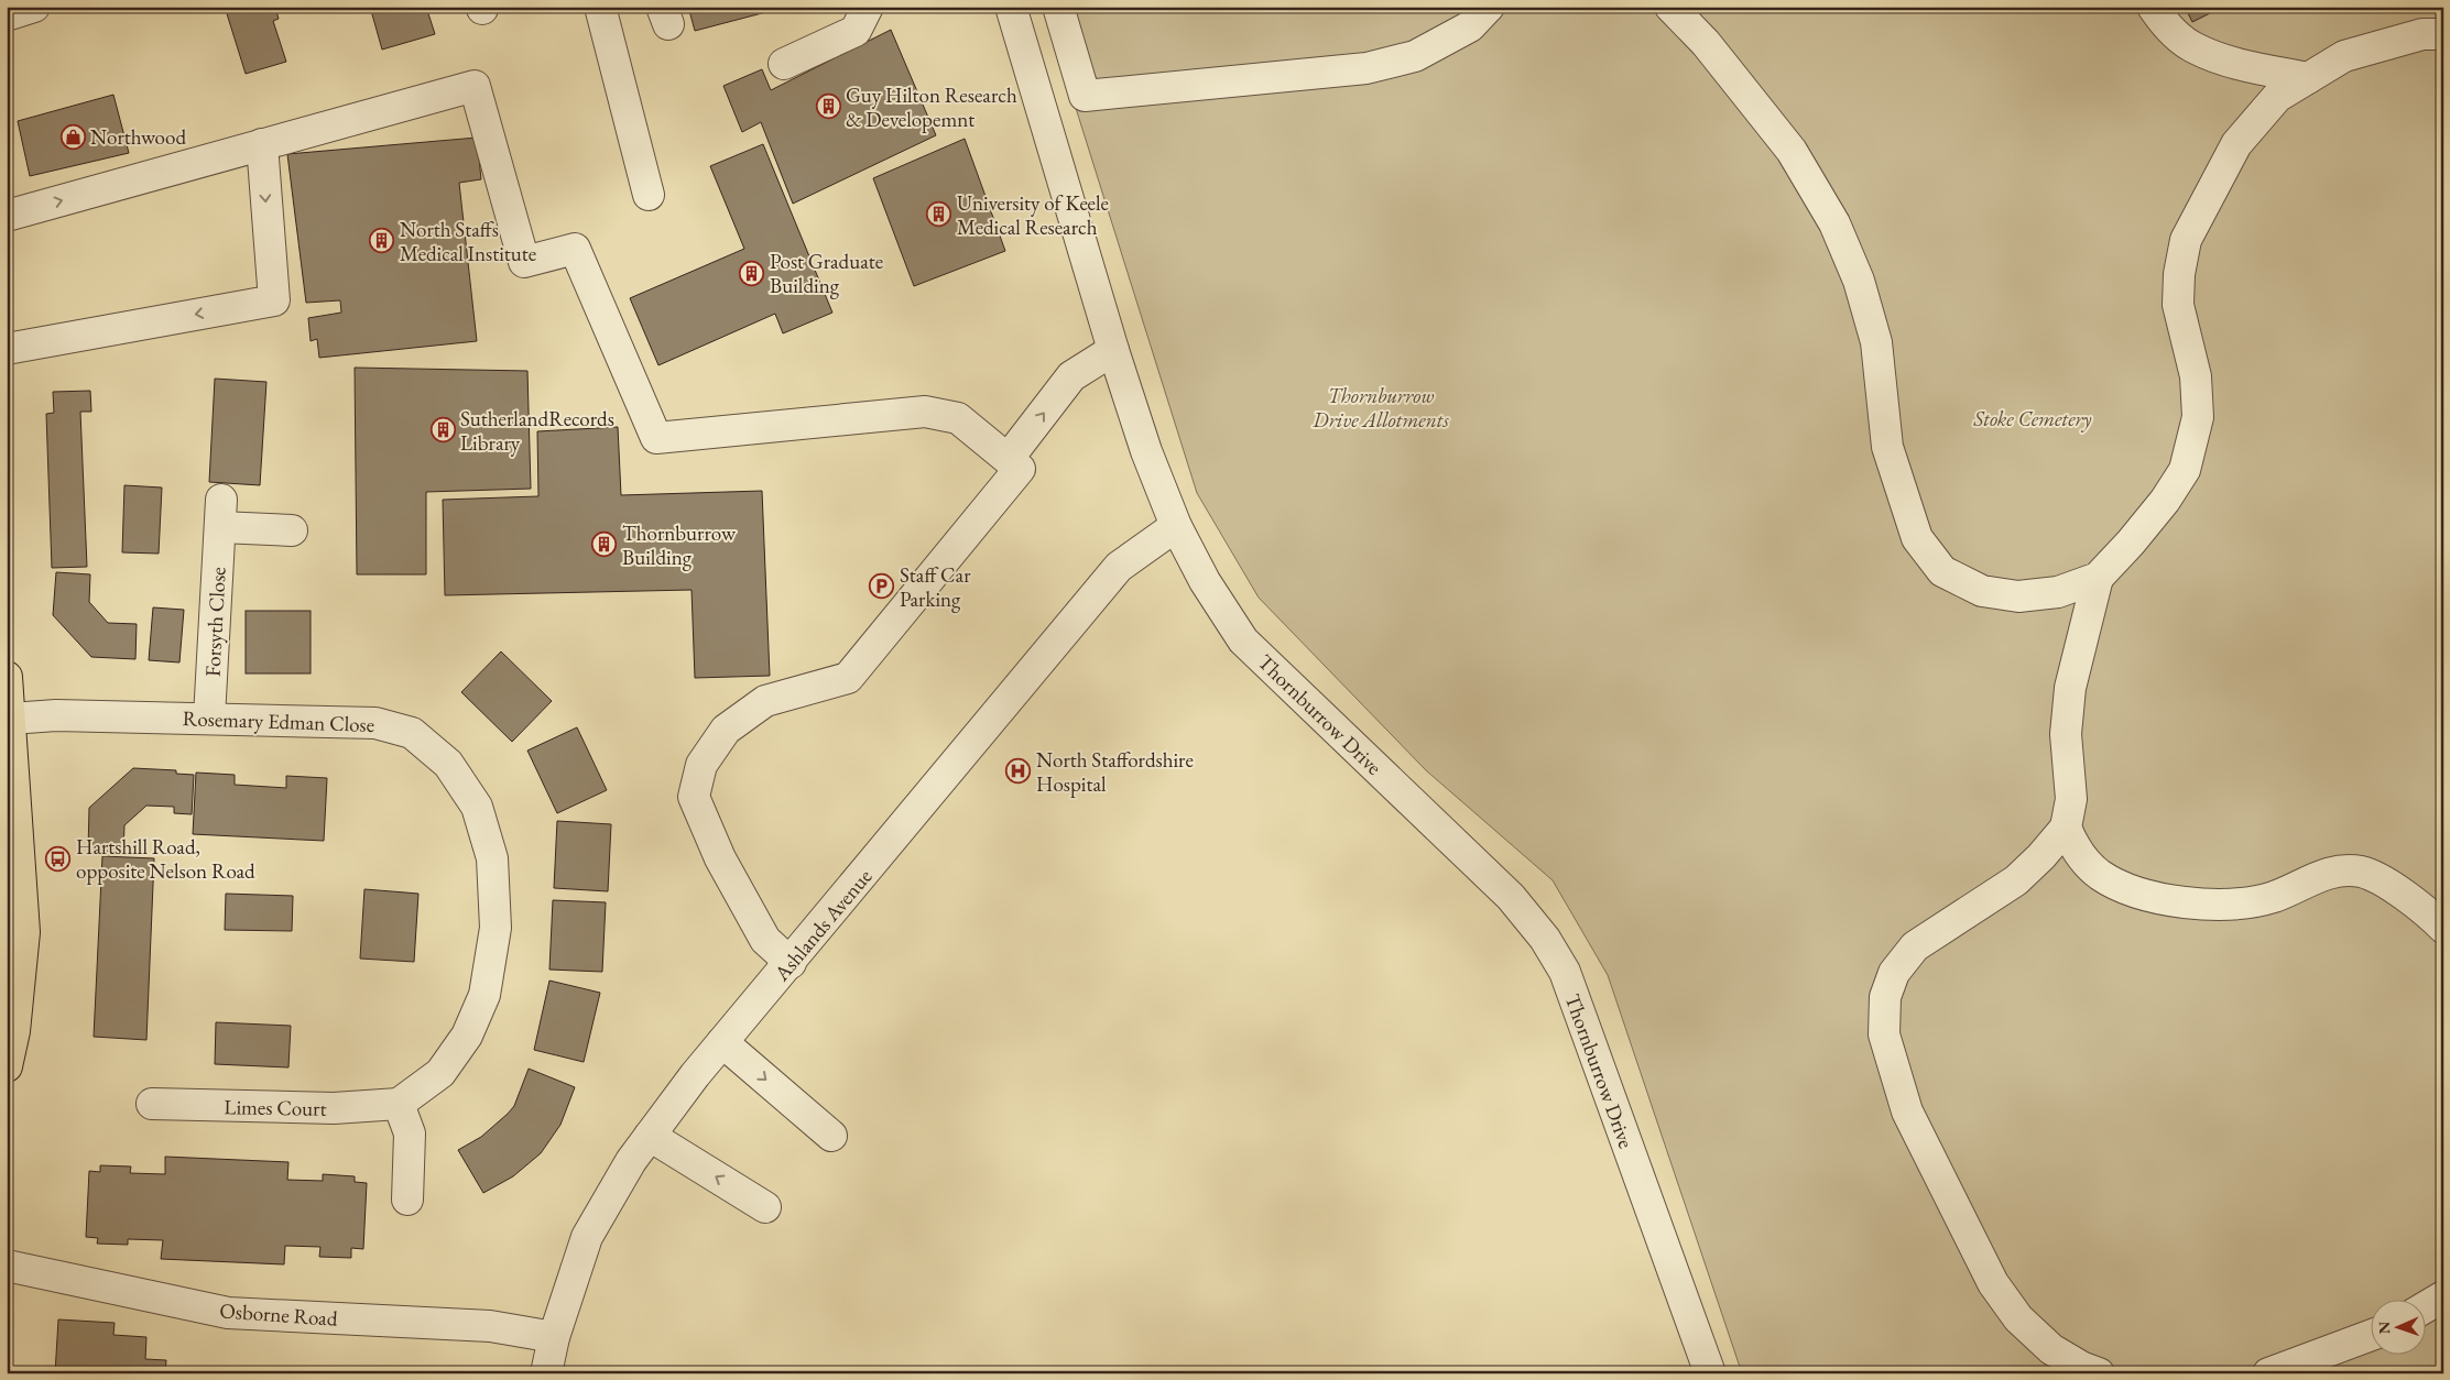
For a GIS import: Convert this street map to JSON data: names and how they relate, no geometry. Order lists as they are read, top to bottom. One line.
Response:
{"streets":{"street":["Forsyth Close","Thornburrow Drive","Rosemary Edman Close","Ashlands Avenue","Limes Court","Osborne Road"]},"crossings":[["Forsyth Close","Rosemary Edman Close"],["Thornburrow Drive","Ashlands Avenue"],["Rosemary Edman Close","Limes Court"],["Ashlands Avenue","Osborne Road"]],"parks":["Thornburrow Drive Allotments","Stoke Cemetery"],"places":{"building":["Guy Hilton Research & Developemnt","University of Keele Medical Research","North Staffs Medical Institute","Post Graduate Building","SutherlandRecords Library","Thornburrow Building"],"shop":["Northwood"],"parking":["Staff Car Parking"],"hospital":["North Staffordshire Hospital"],"bus stop":["Hartshill Road, opposite Nelson Road"]},"north":"left"}
